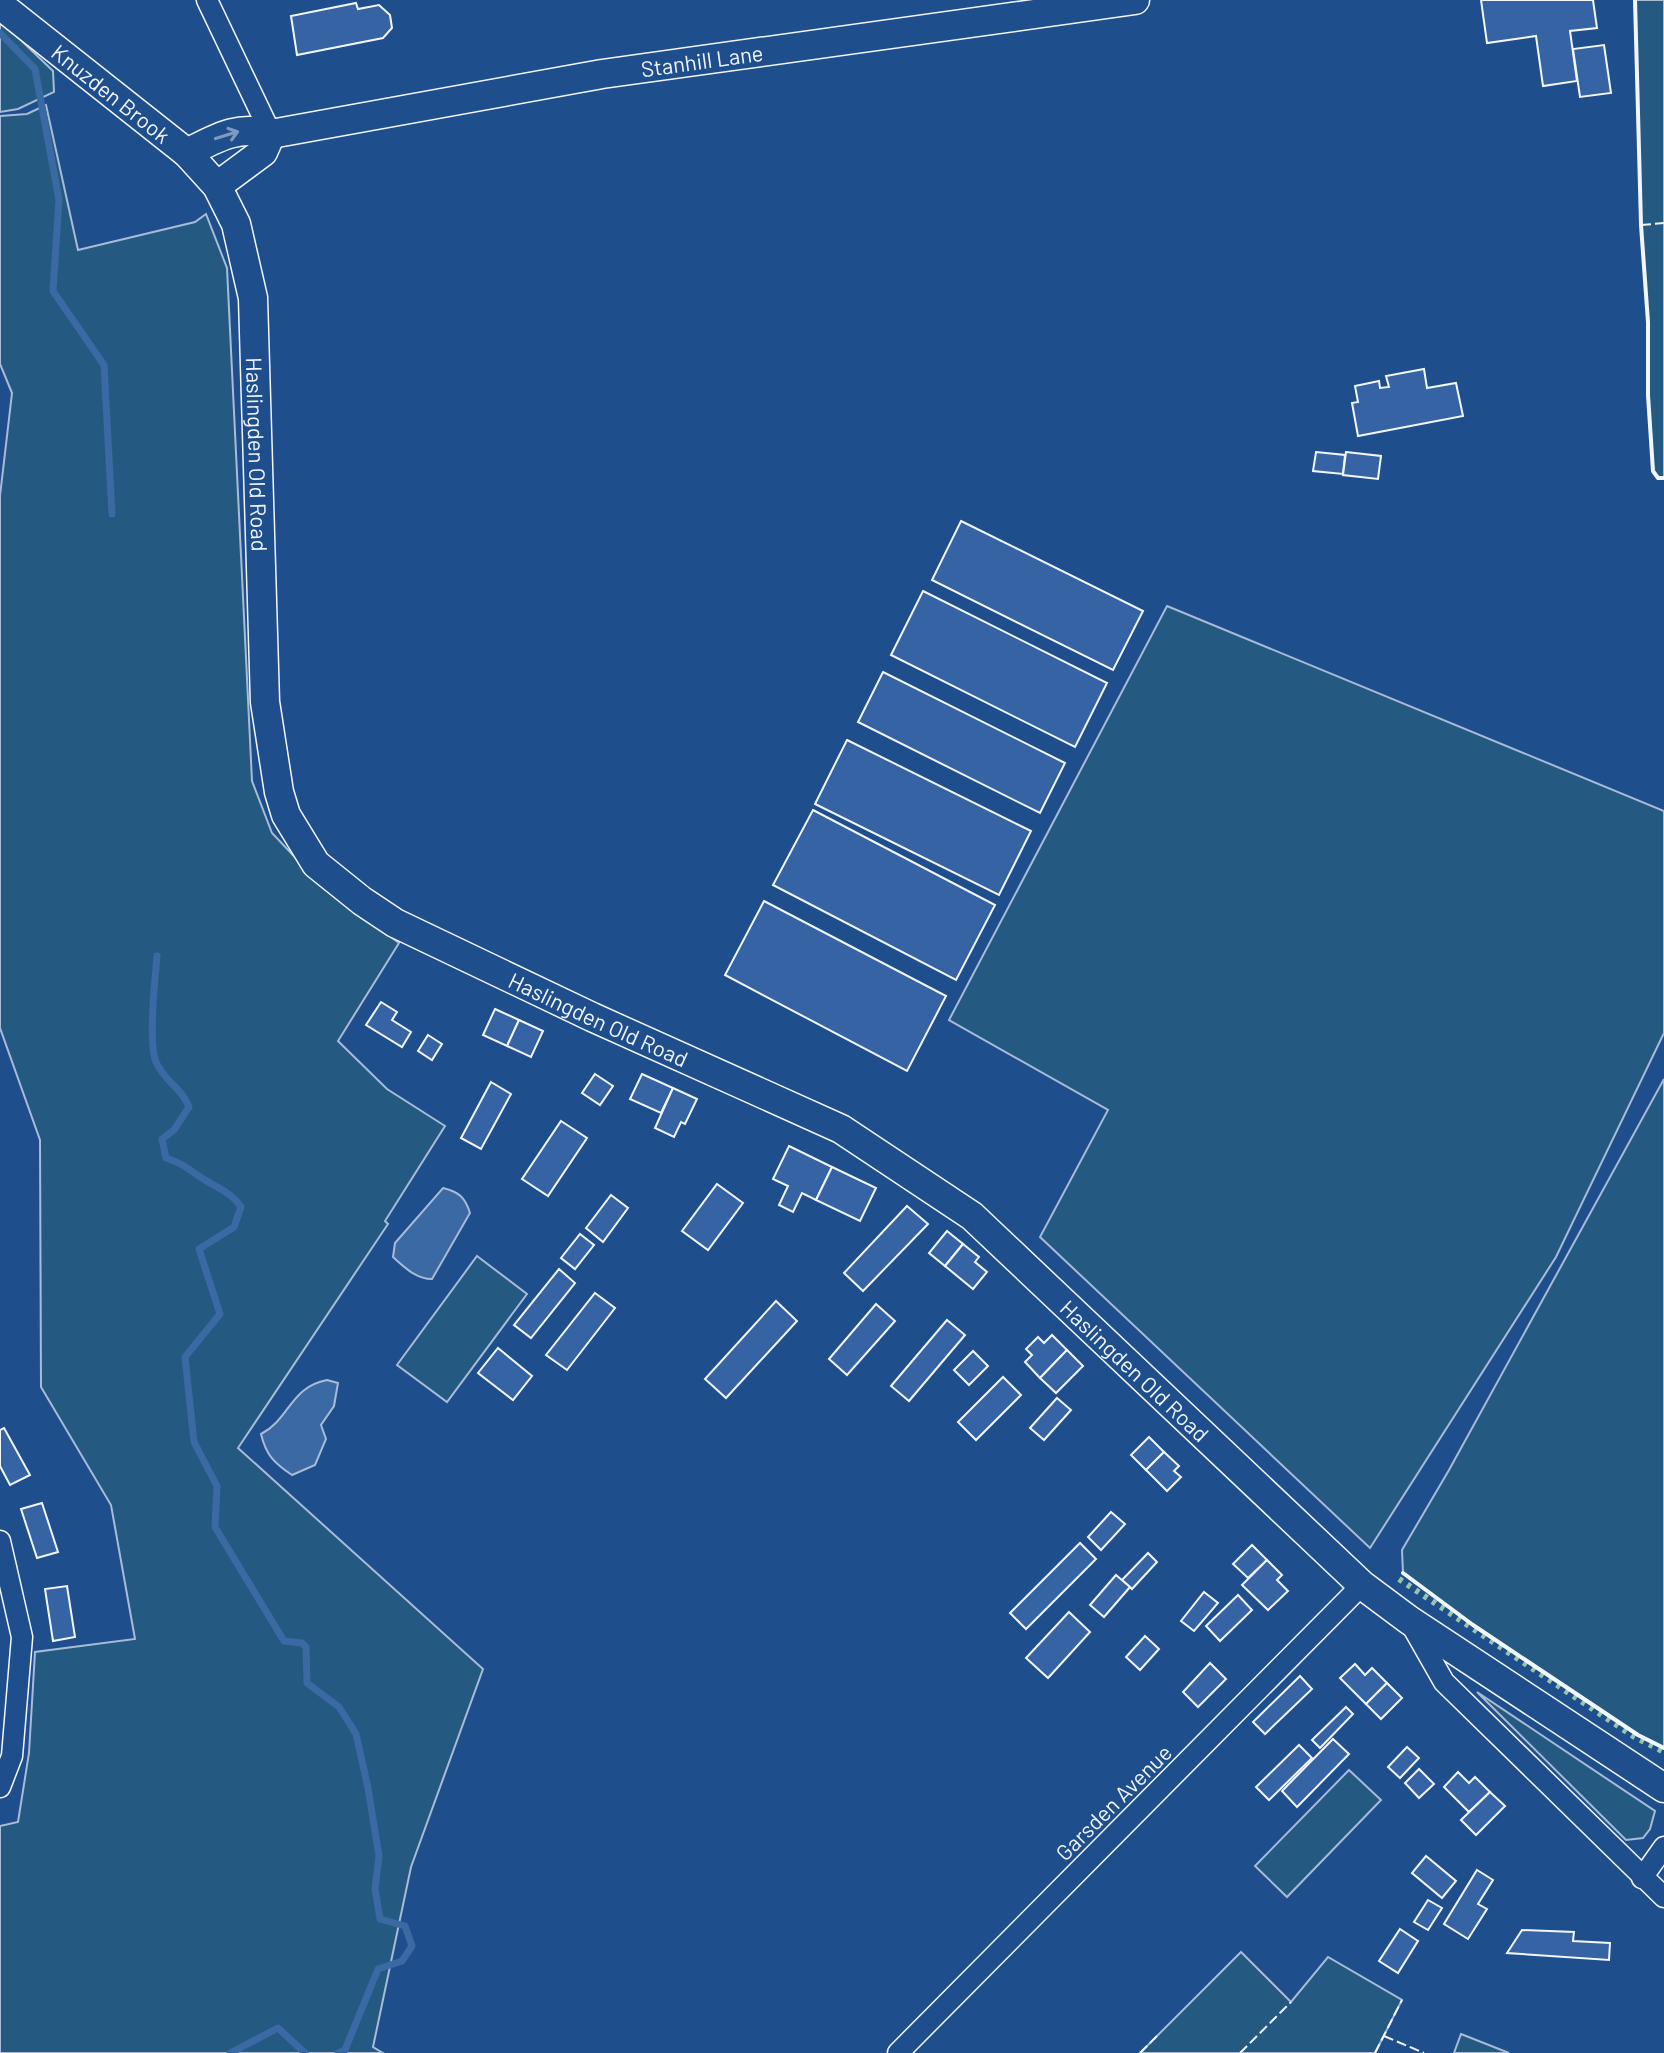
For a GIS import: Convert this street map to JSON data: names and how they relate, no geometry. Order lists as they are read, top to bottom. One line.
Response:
{"streets":{"main road":["Stanhill Lane","Knuzden Brook","Haslingden Old Road"],"street":["Garsden Avenue"]},"crossings":[["Stanhill Lane","Knuzden Brook"],["Knuzden Brook","Haslingden Old Road"],["Haslingden Old Road","Garsden Avenue"]]}
